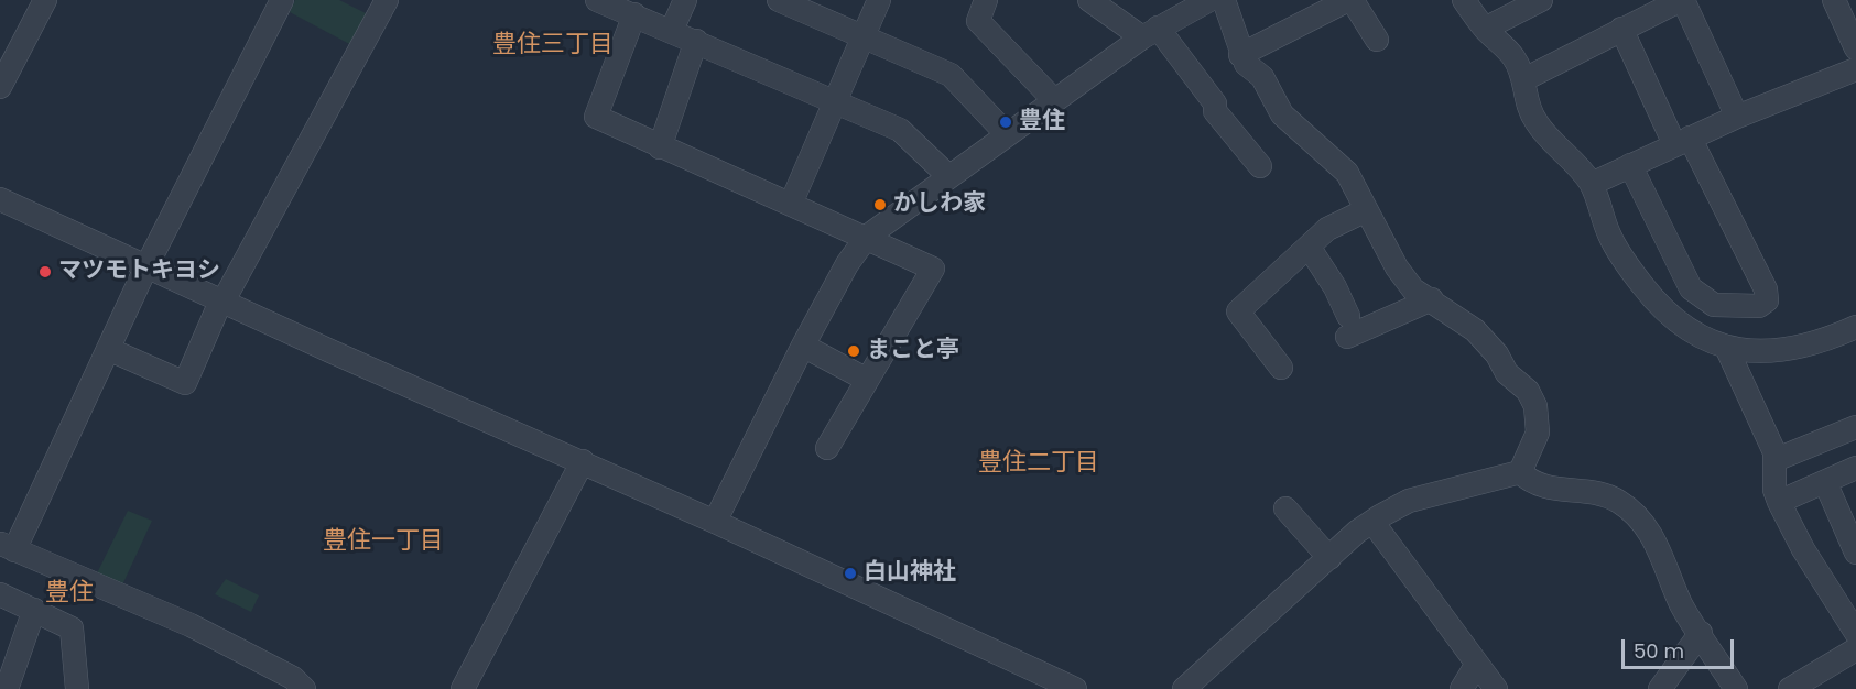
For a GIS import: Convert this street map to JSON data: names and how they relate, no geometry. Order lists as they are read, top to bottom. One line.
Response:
{"districts":["豊住三丁目","豊住二丁目","豊住一丁目","豊住"],"places":["豊住","かしわ家","マツモトキヨシ","まこと亭","白山神社"],"scale_bar":"50 m"}
